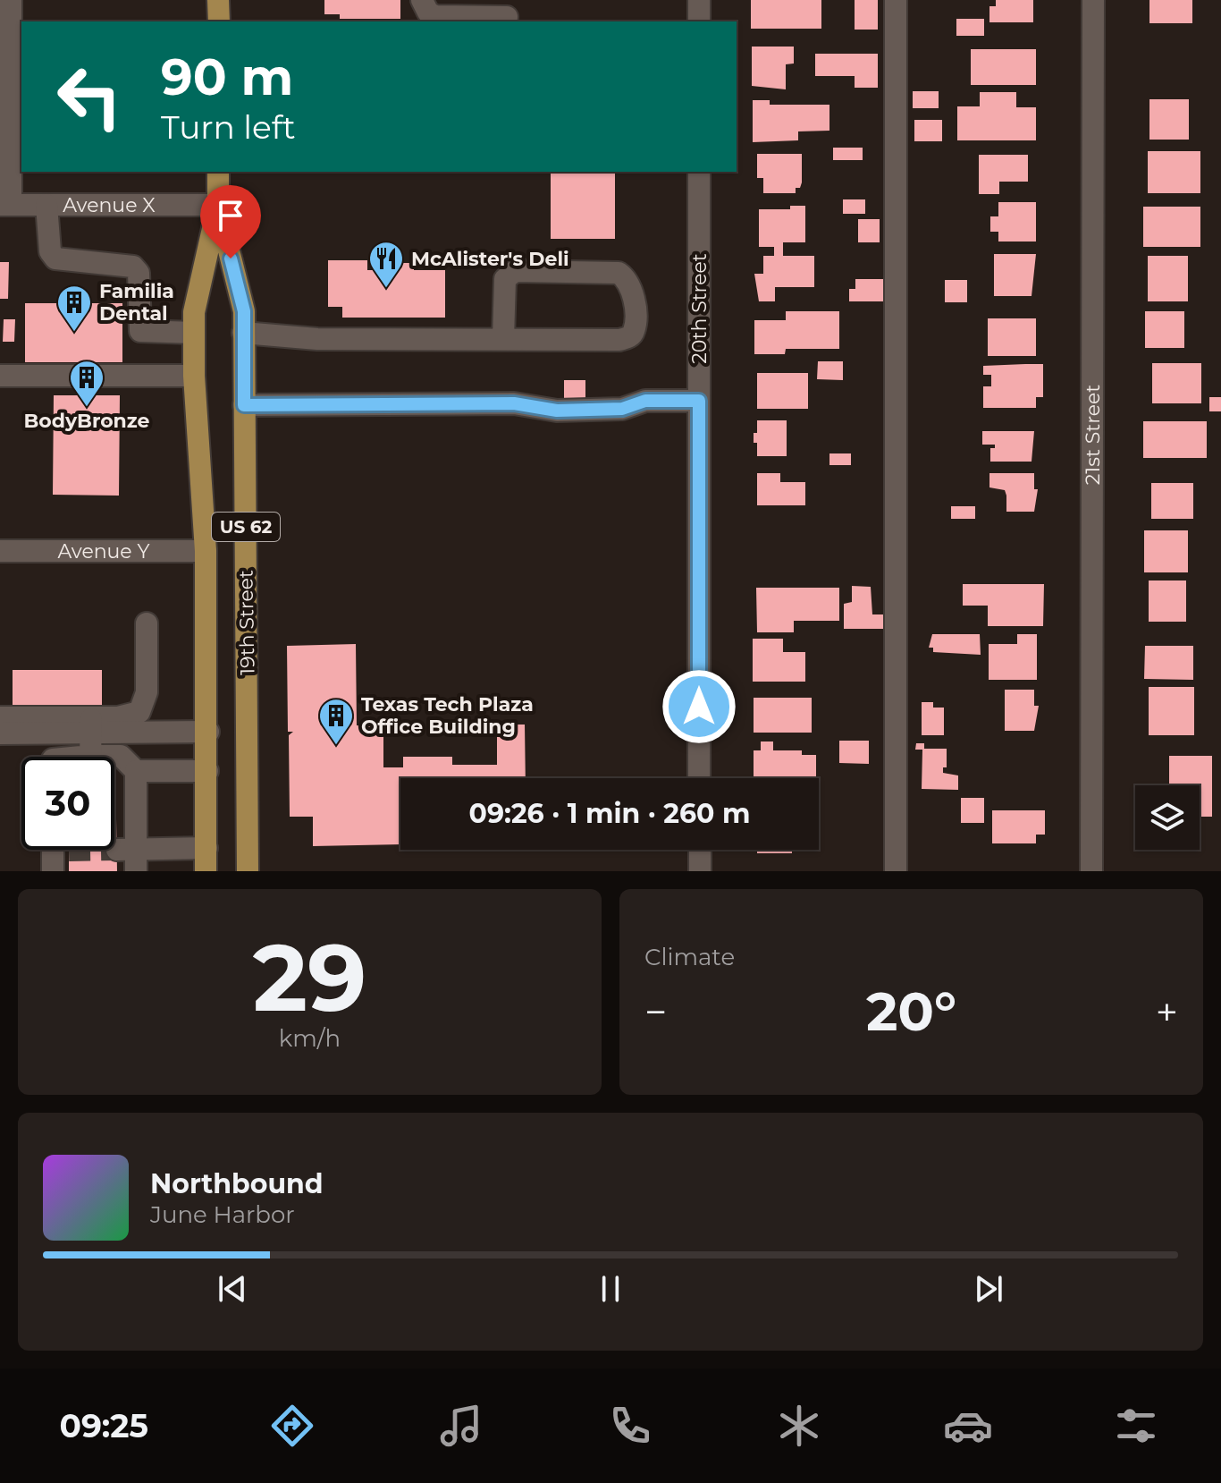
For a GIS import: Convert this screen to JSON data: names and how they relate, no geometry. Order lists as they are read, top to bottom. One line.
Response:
{"streets":{"main road":["US 62","19th Street"],"street":["Avenue X","20th Street","21st Street","Avenue Y"]},"crossings":[["Avenue X","19th Street"],["Avenue Y","19th Street"]],"places":{"restaurant":["McAlister's Deli"],"building":["Familia Dental","BodyBronze","Texas Tech Plaza Office Building"]},"page":{"turn":["90 m","Turn left"],"limit":"30","trip":"09:26 · 1 min · 260 m","tile":[["29","km/h"],"Climate"],"heat":["−","20°","+"],"song":["Northbound","June Harbor"],"tabs":"09:25"}}
